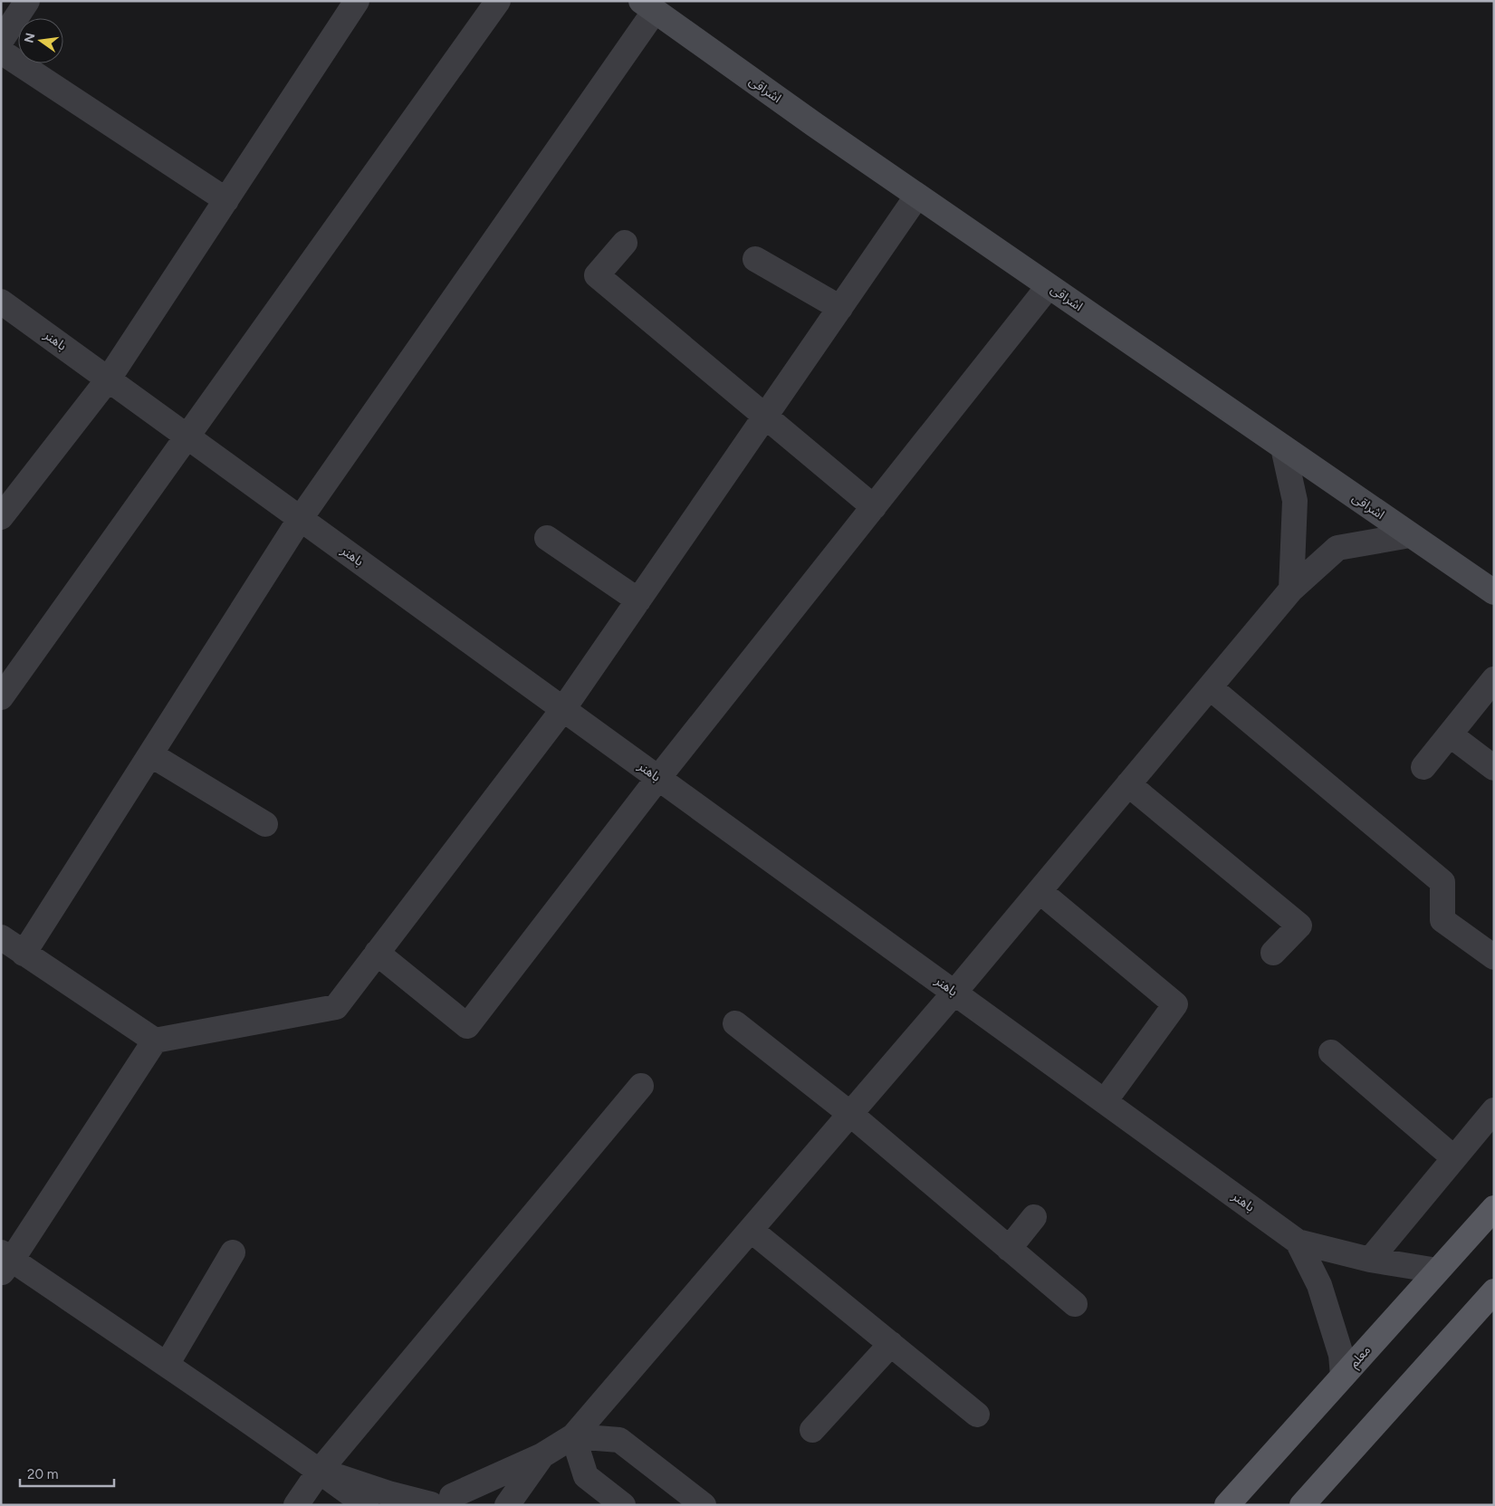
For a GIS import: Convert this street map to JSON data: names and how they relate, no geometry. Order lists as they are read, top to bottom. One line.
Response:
{"streets":{"main road":["معلم"],"street":["اشراقی","باهنر"]},"scale_bar":"20 m","north":"left"}
